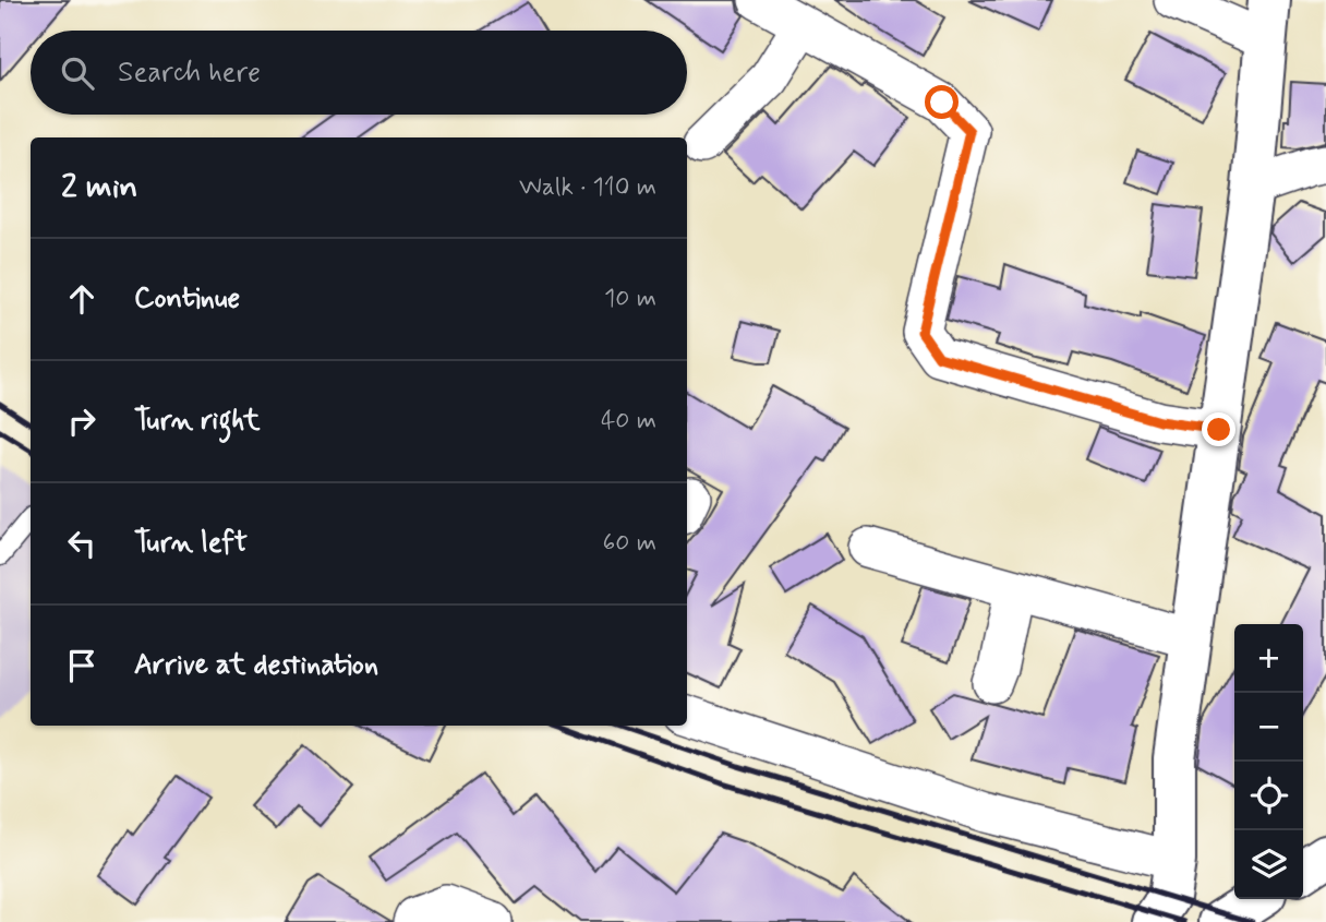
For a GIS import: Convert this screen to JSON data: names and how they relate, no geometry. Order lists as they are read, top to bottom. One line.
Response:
{"page":{"search":"Search here","heading":["2 min","Walk · 110 m"],"list":[["Continue","10 m"],["Turn right","40 m"],["Turn left","60 m"],"Arrive at destination"],"map_buttons":["+","−"]}}
